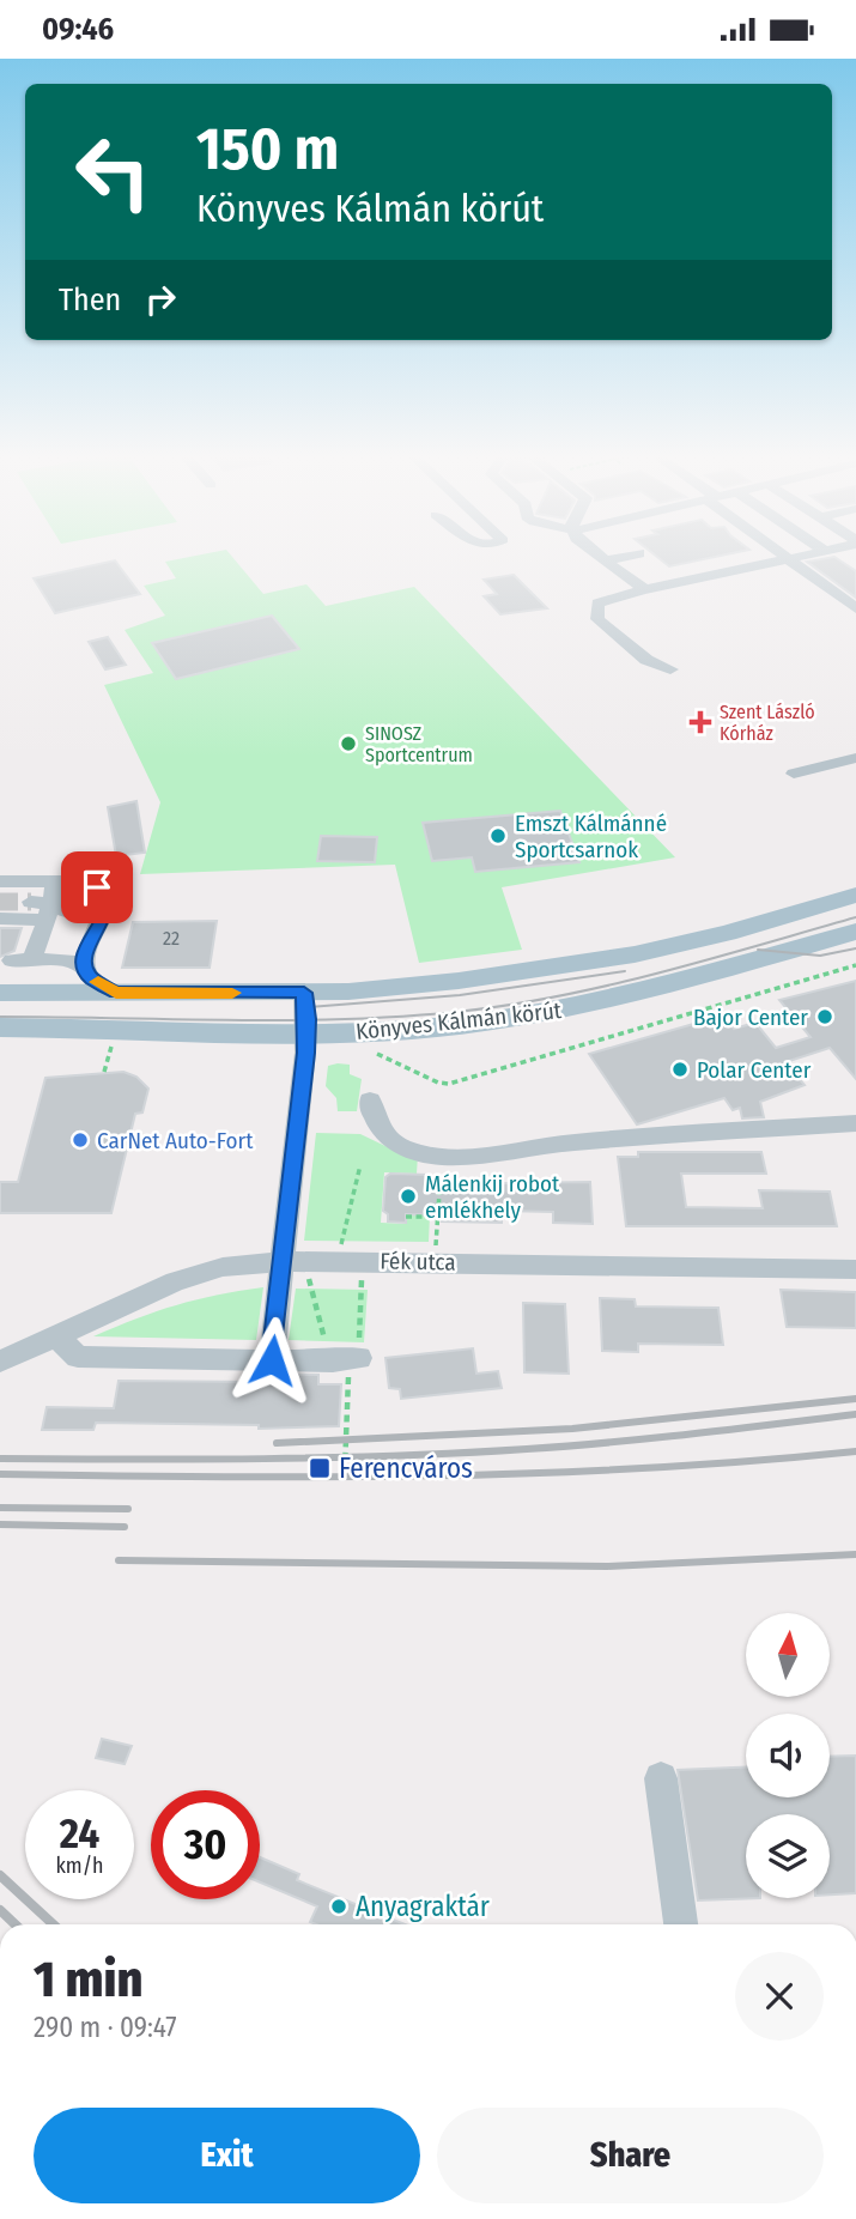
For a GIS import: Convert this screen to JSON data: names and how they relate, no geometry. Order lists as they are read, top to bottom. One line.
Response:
{"streets":{"main road":["Könyves Kálmán körút"],"street":["Fék utca"]},"places":{"health":["Szent László Kórház"],"other":["SINOSZ Sportcentrum","Emszt Kálmánné Sportcsarnok","Bajor Center","Polar Center","CarNet Auto-Fort","Málenkij robot emlékhely","Anyagraktár"],"transit":["Ferencváros"]},"house_numbers":["22"],"north":"top","page":{"status":"09:46","turn":["150 m","Könyves Kálmán körút"],"then":"Then","speed":"24 km/h","limit":"30","heading":["1 min","290 m · 09:47"],"buttons":["Exit","Share"]}}
